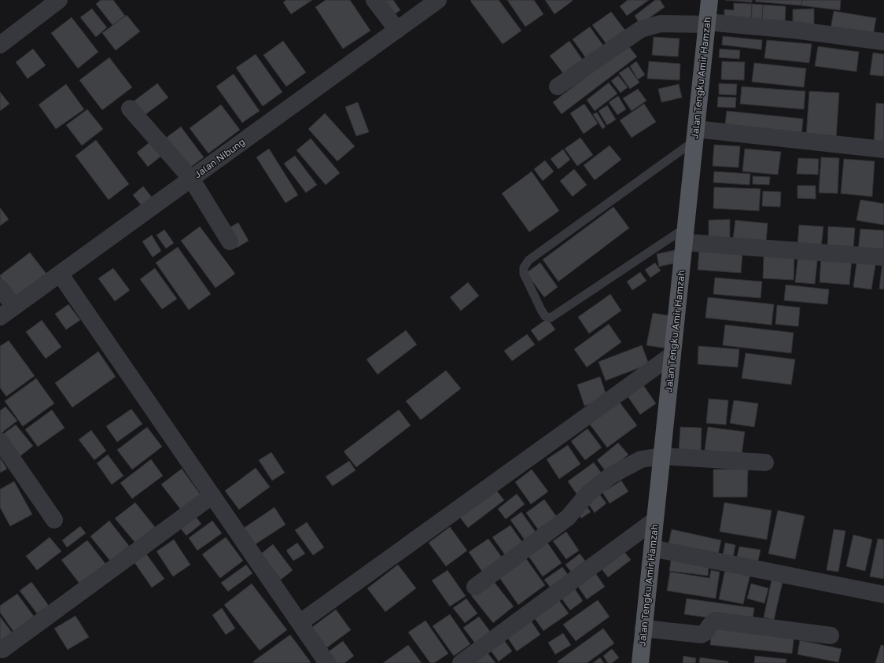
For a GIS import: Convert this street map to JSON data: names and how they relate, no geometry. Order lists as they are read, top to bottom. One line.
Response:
{"streets":{"main road":["Jalan Tengku Amir Hamzah"],"street":["Jalan Nibung"]}}
